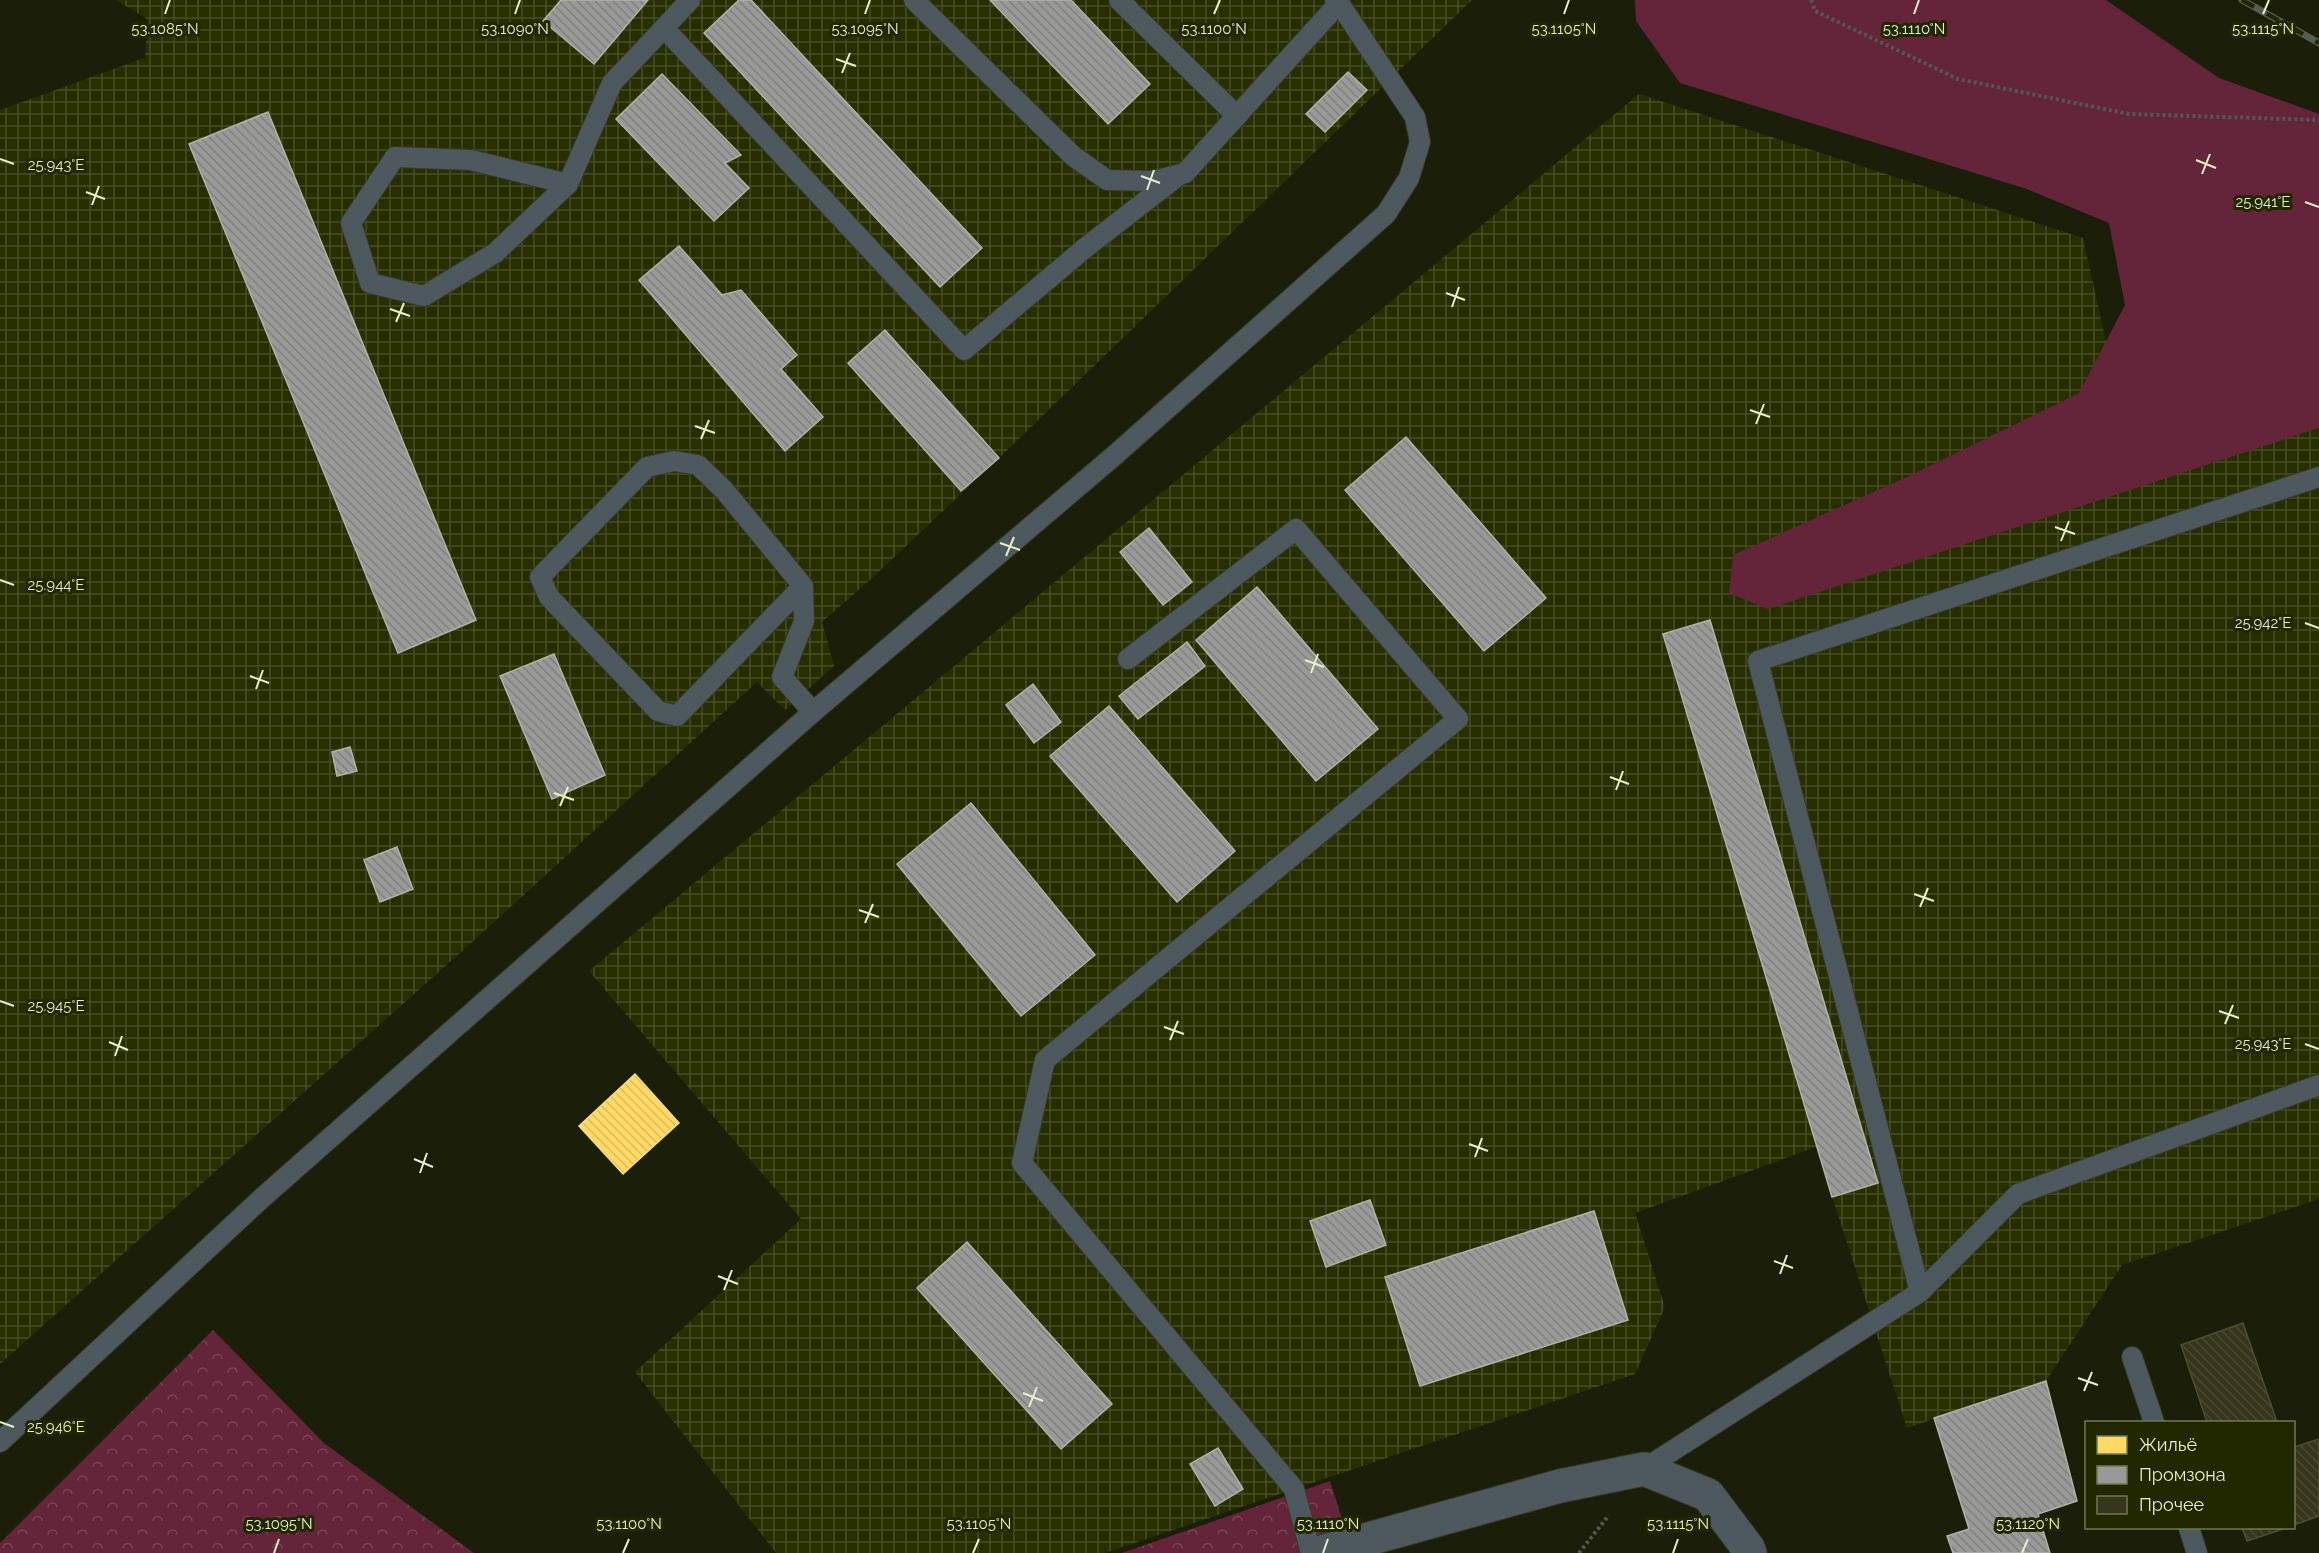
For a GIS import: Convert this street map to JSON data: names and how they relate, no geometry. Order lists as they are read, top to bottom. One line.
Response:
{"legend":["Жильё","Промзона","Прочее"],"coordinates":["53.1085°N","53.1090°N","53.1095°N","53.1100°N","53.1105°N","53.1110°N","53.1115°N","25.943°E","25.941°E","25.944°E","25.942°E","25.945°E","25.946°E","53.1120°N"]}
